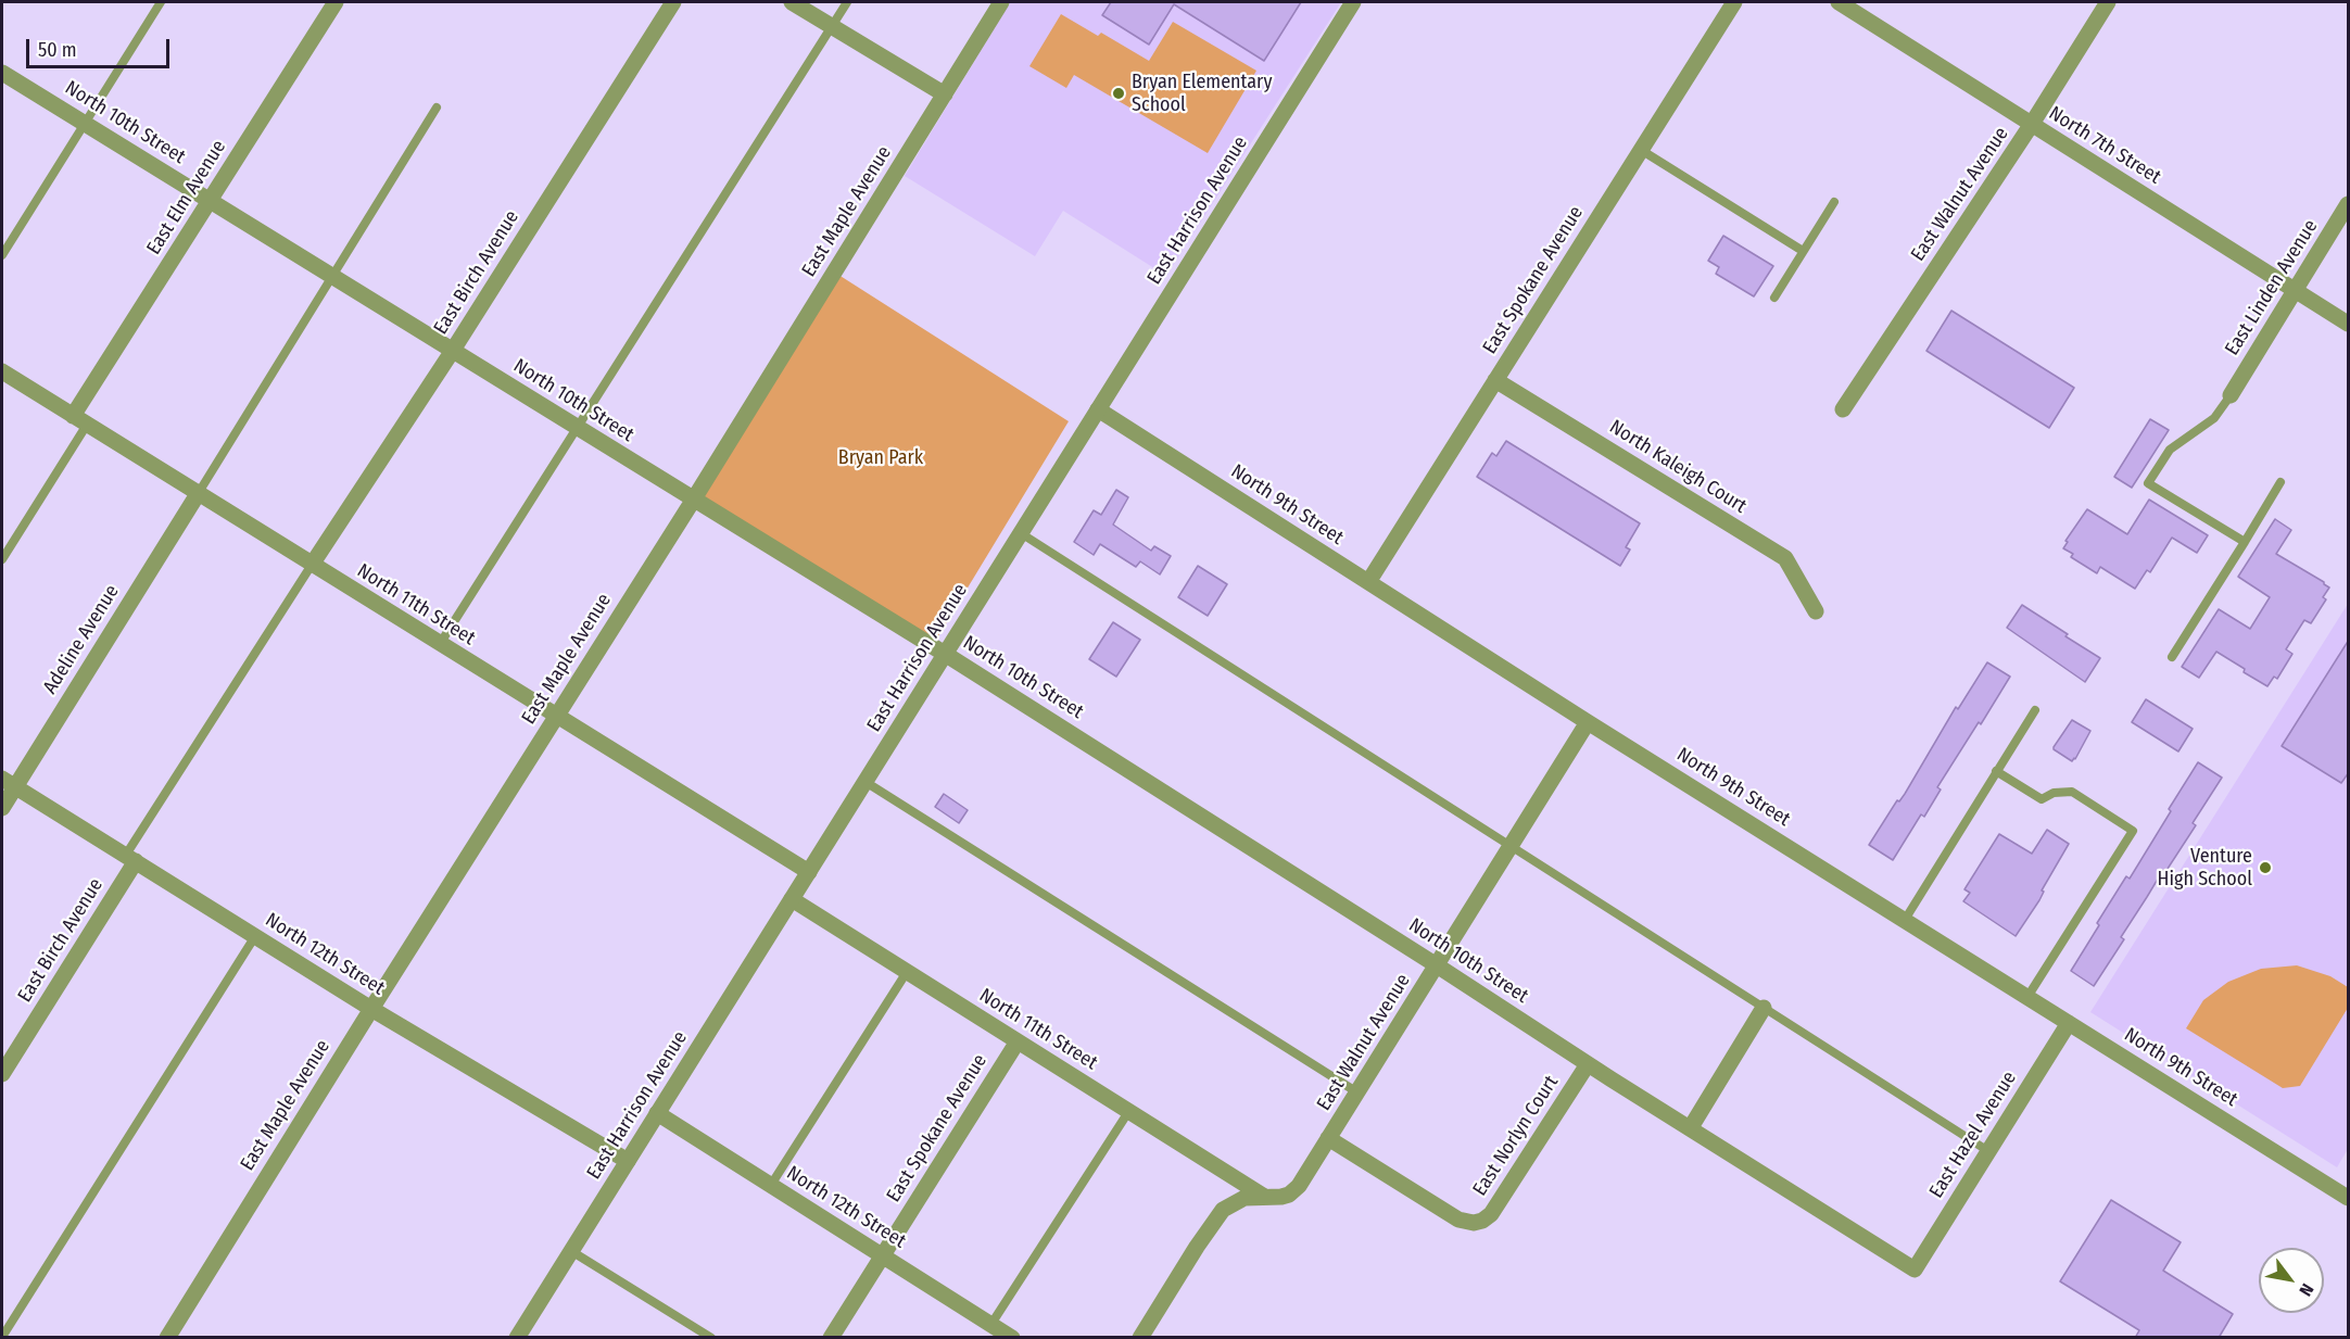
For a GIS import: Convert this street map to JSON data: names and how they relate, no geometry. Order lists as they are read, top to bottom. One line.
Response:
{"streets":{"street":["North 10th Street","North 7th Street","East Walnut Avenue","East Elm Avenue","East Harrison Avenue","East Maple Avenue","East Birch Avenue","East Spokane Avenue","East Linden Avenue","North Kaleigh Court","North 9th Street","North 11th Street","Adeline Avenue","North 12th Street","East Hazel Avenue","East Norlyn Court"]},"crossings":[["North 10th Street","East Walnut Avenue"],["North 10th Street","East Elm Avenue"],["North 10th Street","East Harrison Avenue"],["North 10th Street","East Maple Avenue"],["North 10th Street","East Birch Avenue"],["North 10th Street","East Hazel Avenue"],["North 10th Street","East Norlyn Court"],["North 7th Street","East Walnut Avenue"],["North 7th Street","East Linden Avenue"],["East Walnut Avenue","North 9th Street"],["East Walnut Avenue","North 11th Street"],["East Walnut Avenue","East Norlyn Court"],["East Elm Avenue","North 11th Street"],["East Harrison Avenue","North 9th Street"],["East Harrison Avenue","North 11th Street"],["East Harrison Avenue","North 12th Street"],["East Maple Avenue","North 11th Street"],["East Maple Avenue","North 12th Street"],["East Birch Avenue","North 11th Street"],["East Birch Avenue","North 12th Street"],["East Spokane Avenue","North Kaleigh Court"],["East Spokane Avenue","North 9th Street"],["East Spokane Avenue","North 11th Street"],["East Spokane Avenue","North 12th Street"],["North 9th Street","East Hazel Avenue"],["North 11th Street","Adeline Avenue"],["Adeline Avenue","North 12th Street"]],"parks":["Bryan Park"],"places":["Bryan Elementary School","Venture High School"],"scale_bar":"50 m","north":"bottom right"}
